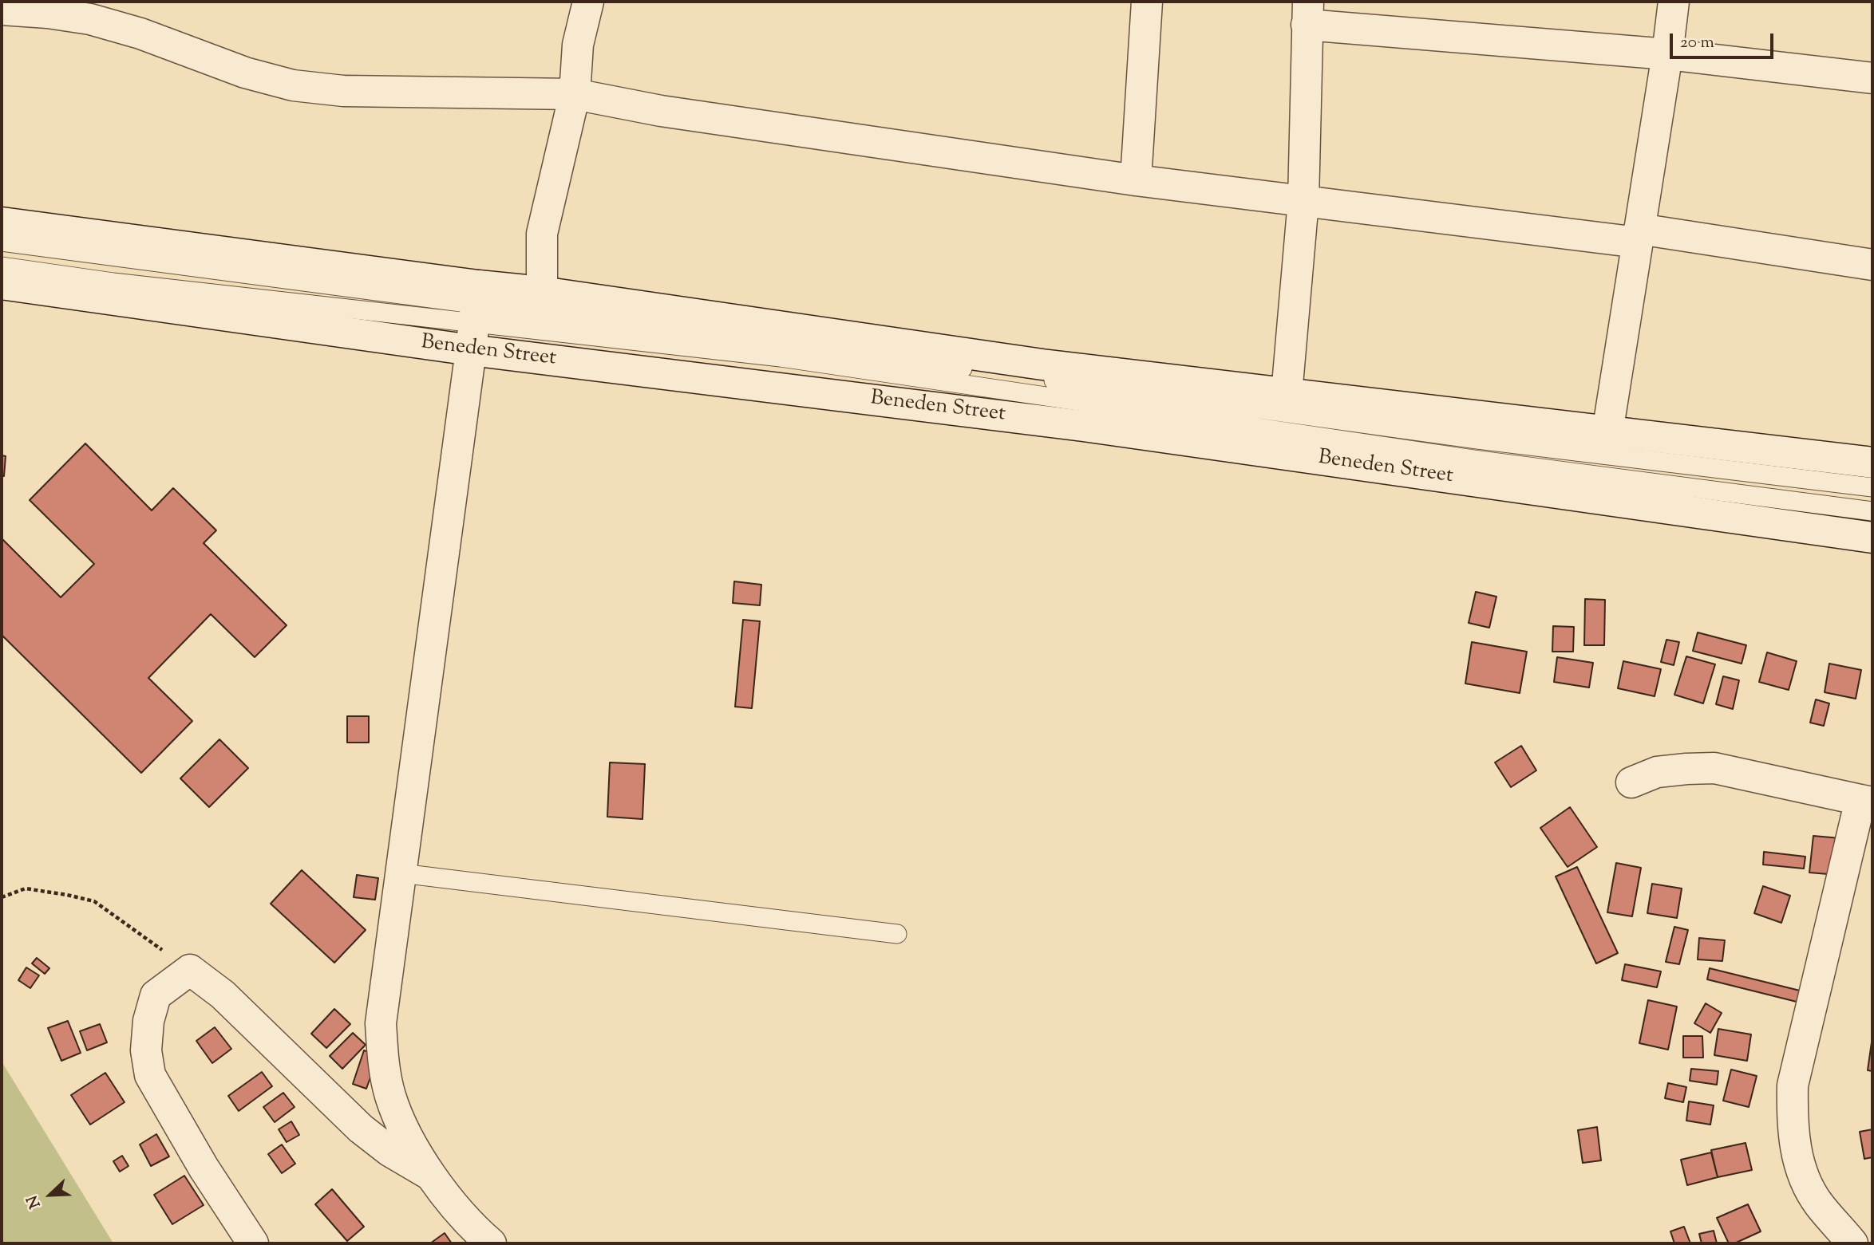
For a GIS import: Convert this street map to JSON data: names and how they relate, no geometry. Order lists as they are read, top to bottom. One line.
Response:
{"streets":{"street":["Beneden Street"]},"scale_bar":"20 m","north":"bottom left"}
